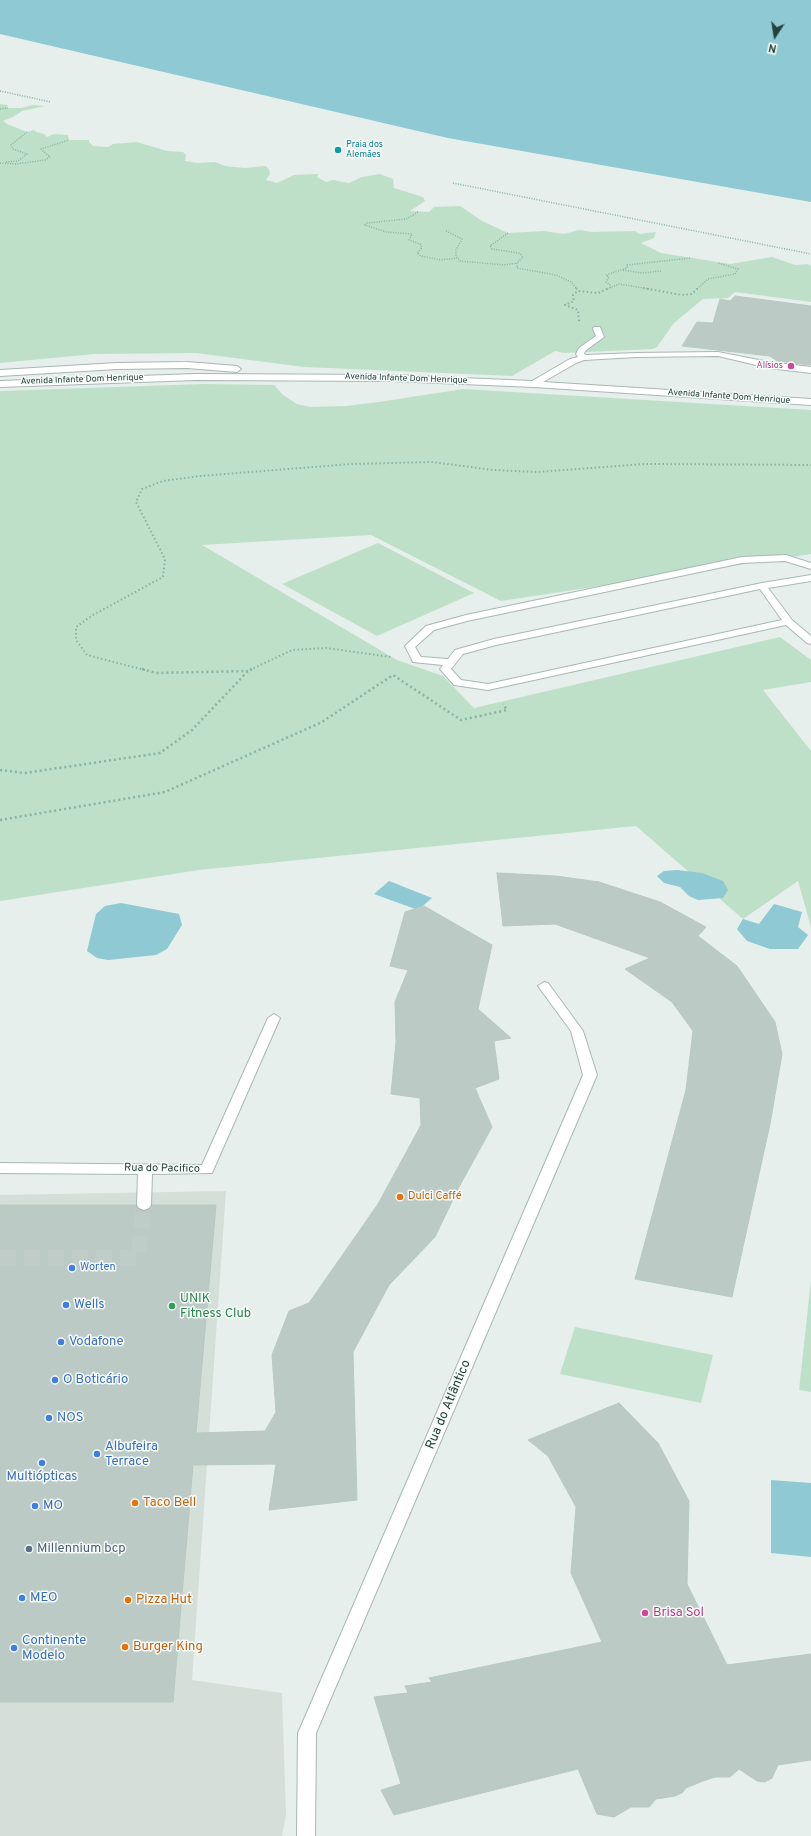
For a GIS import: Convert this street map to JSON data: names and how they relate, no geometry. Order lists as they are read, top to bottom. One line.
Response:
{"streets":{"street":["Avenida Infante Dom Henrique","Rua do Pacifico","Rua do Atlântico"]},"places":["Praia dos Alemães","Alísios","Dulci Caffé","Worten","Wells","UNIK Fitness Club","Vodafone","O Boticário","NOS","Albufeira Terrace","Multiópticas","Taco Bell","MO","Millennium bcp","MEO","Pizza Hut","Brisa Sol","Burger King","Continente Modelo"],"north":"bottom"}
